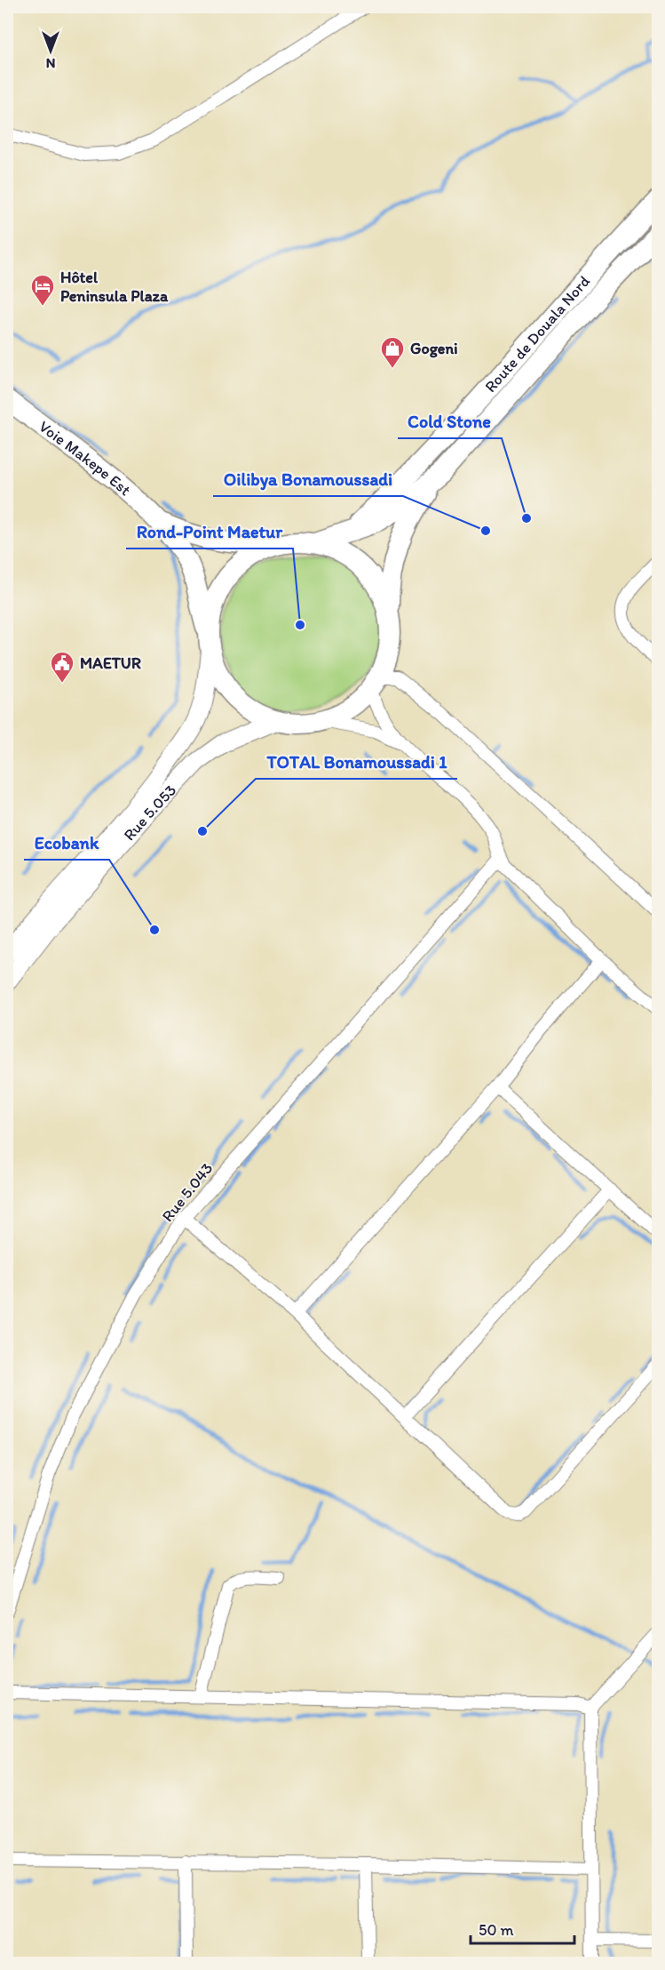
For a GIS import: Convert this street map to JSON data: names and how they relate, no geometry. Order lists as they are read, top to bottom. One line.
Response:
{"streets":{"main road":["Route de Douala Nord","Voie Makepe Est","Rue 5.053"],"street":["Rue 5.043"]},"places":{"hotel":["Hôtel Peninsula Plaza"],"shop":["Gogeni"],"other":["Cold Stone","Oilibya Bonamoussadi","Rond-Point Maetur","TOTAL Bonamoussadi 1","Ecobank"],"public building":["MAETUR"]},"scale_bar":"50 m","north":"bottom"}
